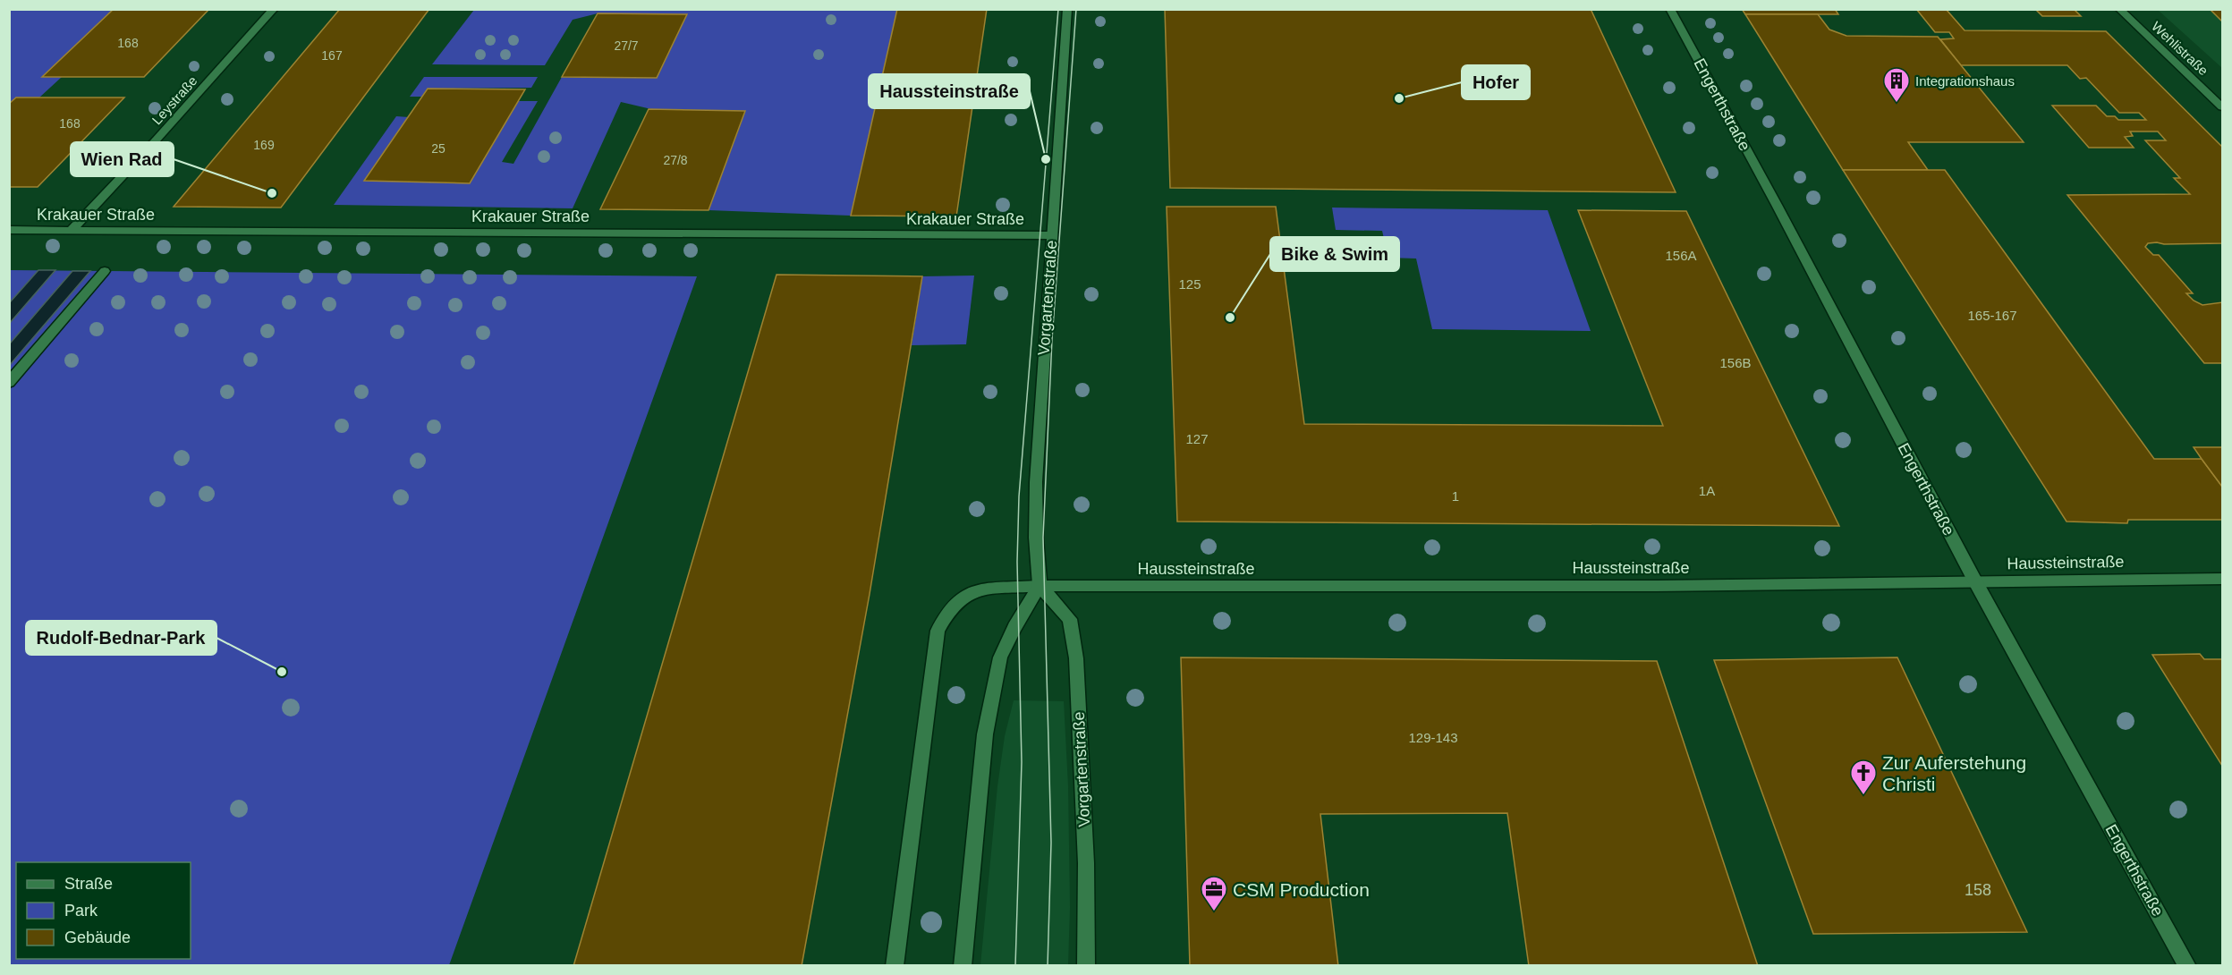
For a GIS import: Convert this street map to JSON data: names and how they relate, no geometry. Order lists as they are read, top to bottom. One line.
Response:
{"streets":{"street":["Wehlistraße","Leystraße","Engerthstraße","Krakauer Straße","Vorgartenstraße","Haussteinstraße"]},"crossings":[["Leystraße","Krakauer Straße"],["Engerthstraße","Haussteinstraße"],["Krakauer Straße","Vorgartenstraße"],["Vorgartenstraße","Haussteinstraße"]],"places":{"other":["Hofer","Haussteinstraße","Wien Rad","Bike & Swim","Rudolf-Bednar-Park"],"building":["Integrationshaus"],"church":["Zur Auferstehung Christi"],"office":["CSM Production"]},"house_numbers":["168","27/7","167","168","169","25","27/8","156A","125","165-167","156B","127","1A","1","129-143","158"],"legend":["Straße","Park","Gebäude"]}
